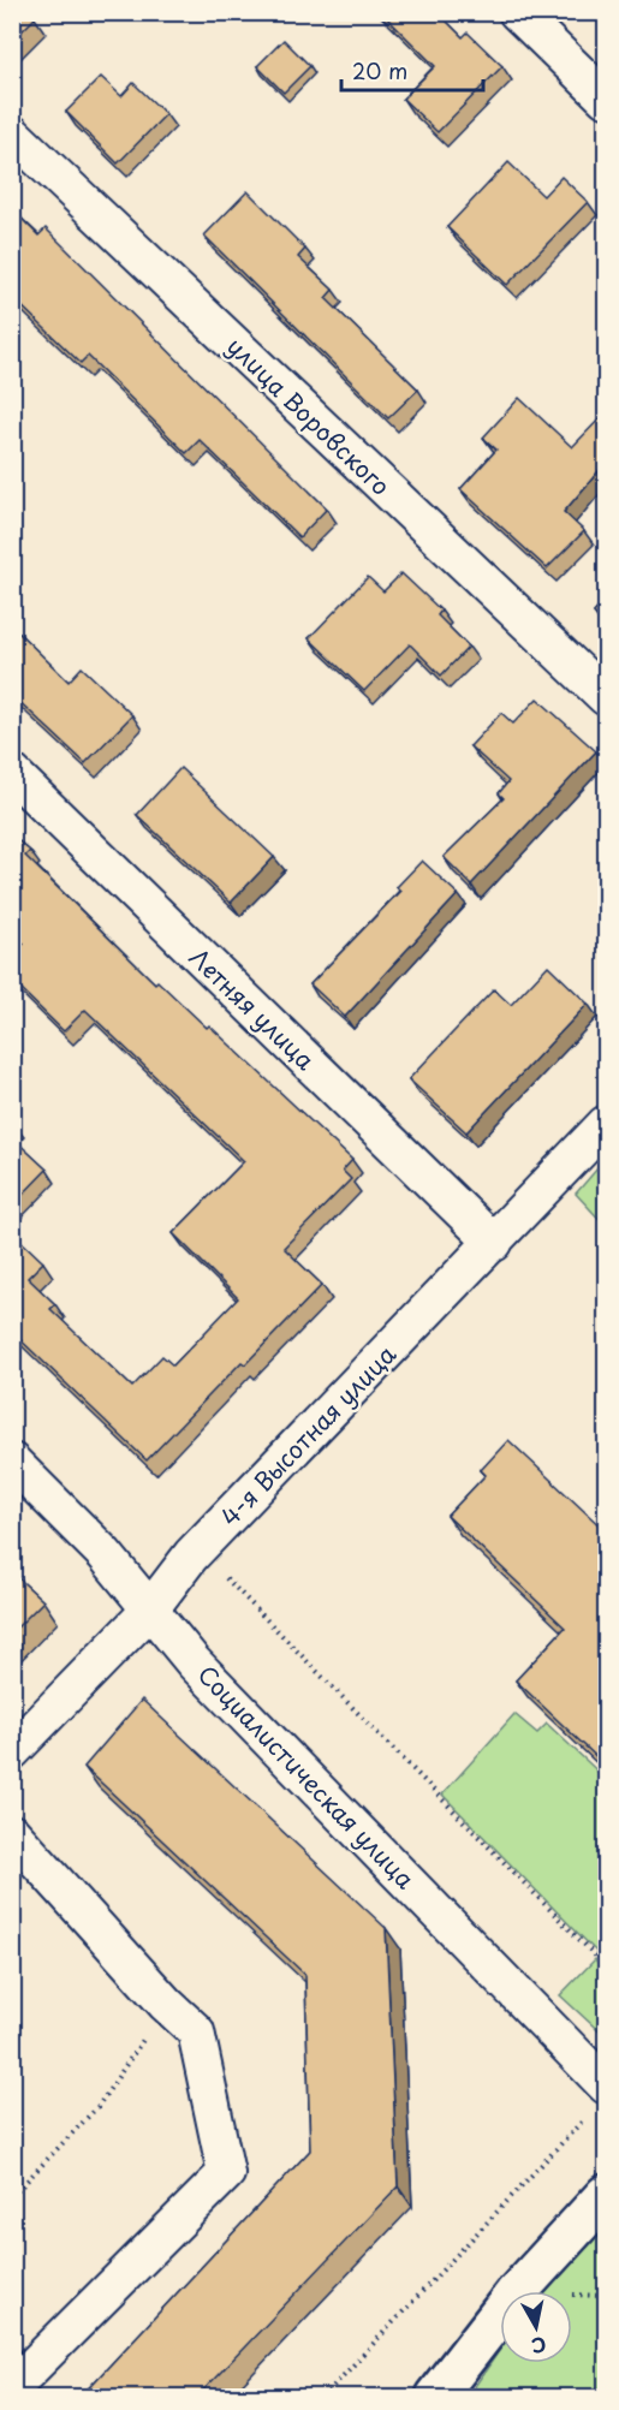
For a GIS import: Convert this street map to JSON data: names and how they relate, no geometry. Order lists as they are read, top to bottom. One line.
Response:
{"streets":{"street":["улица Воровского","Летняя улица","4-я Высотная улица","Социалистическая улица"]},"crossings":[["Летняя улица","4-я Высотная улица"],["4-я Высотная улица","Социалистическая улица"]],"scale_bar":"20 m","north":"bottom"}
